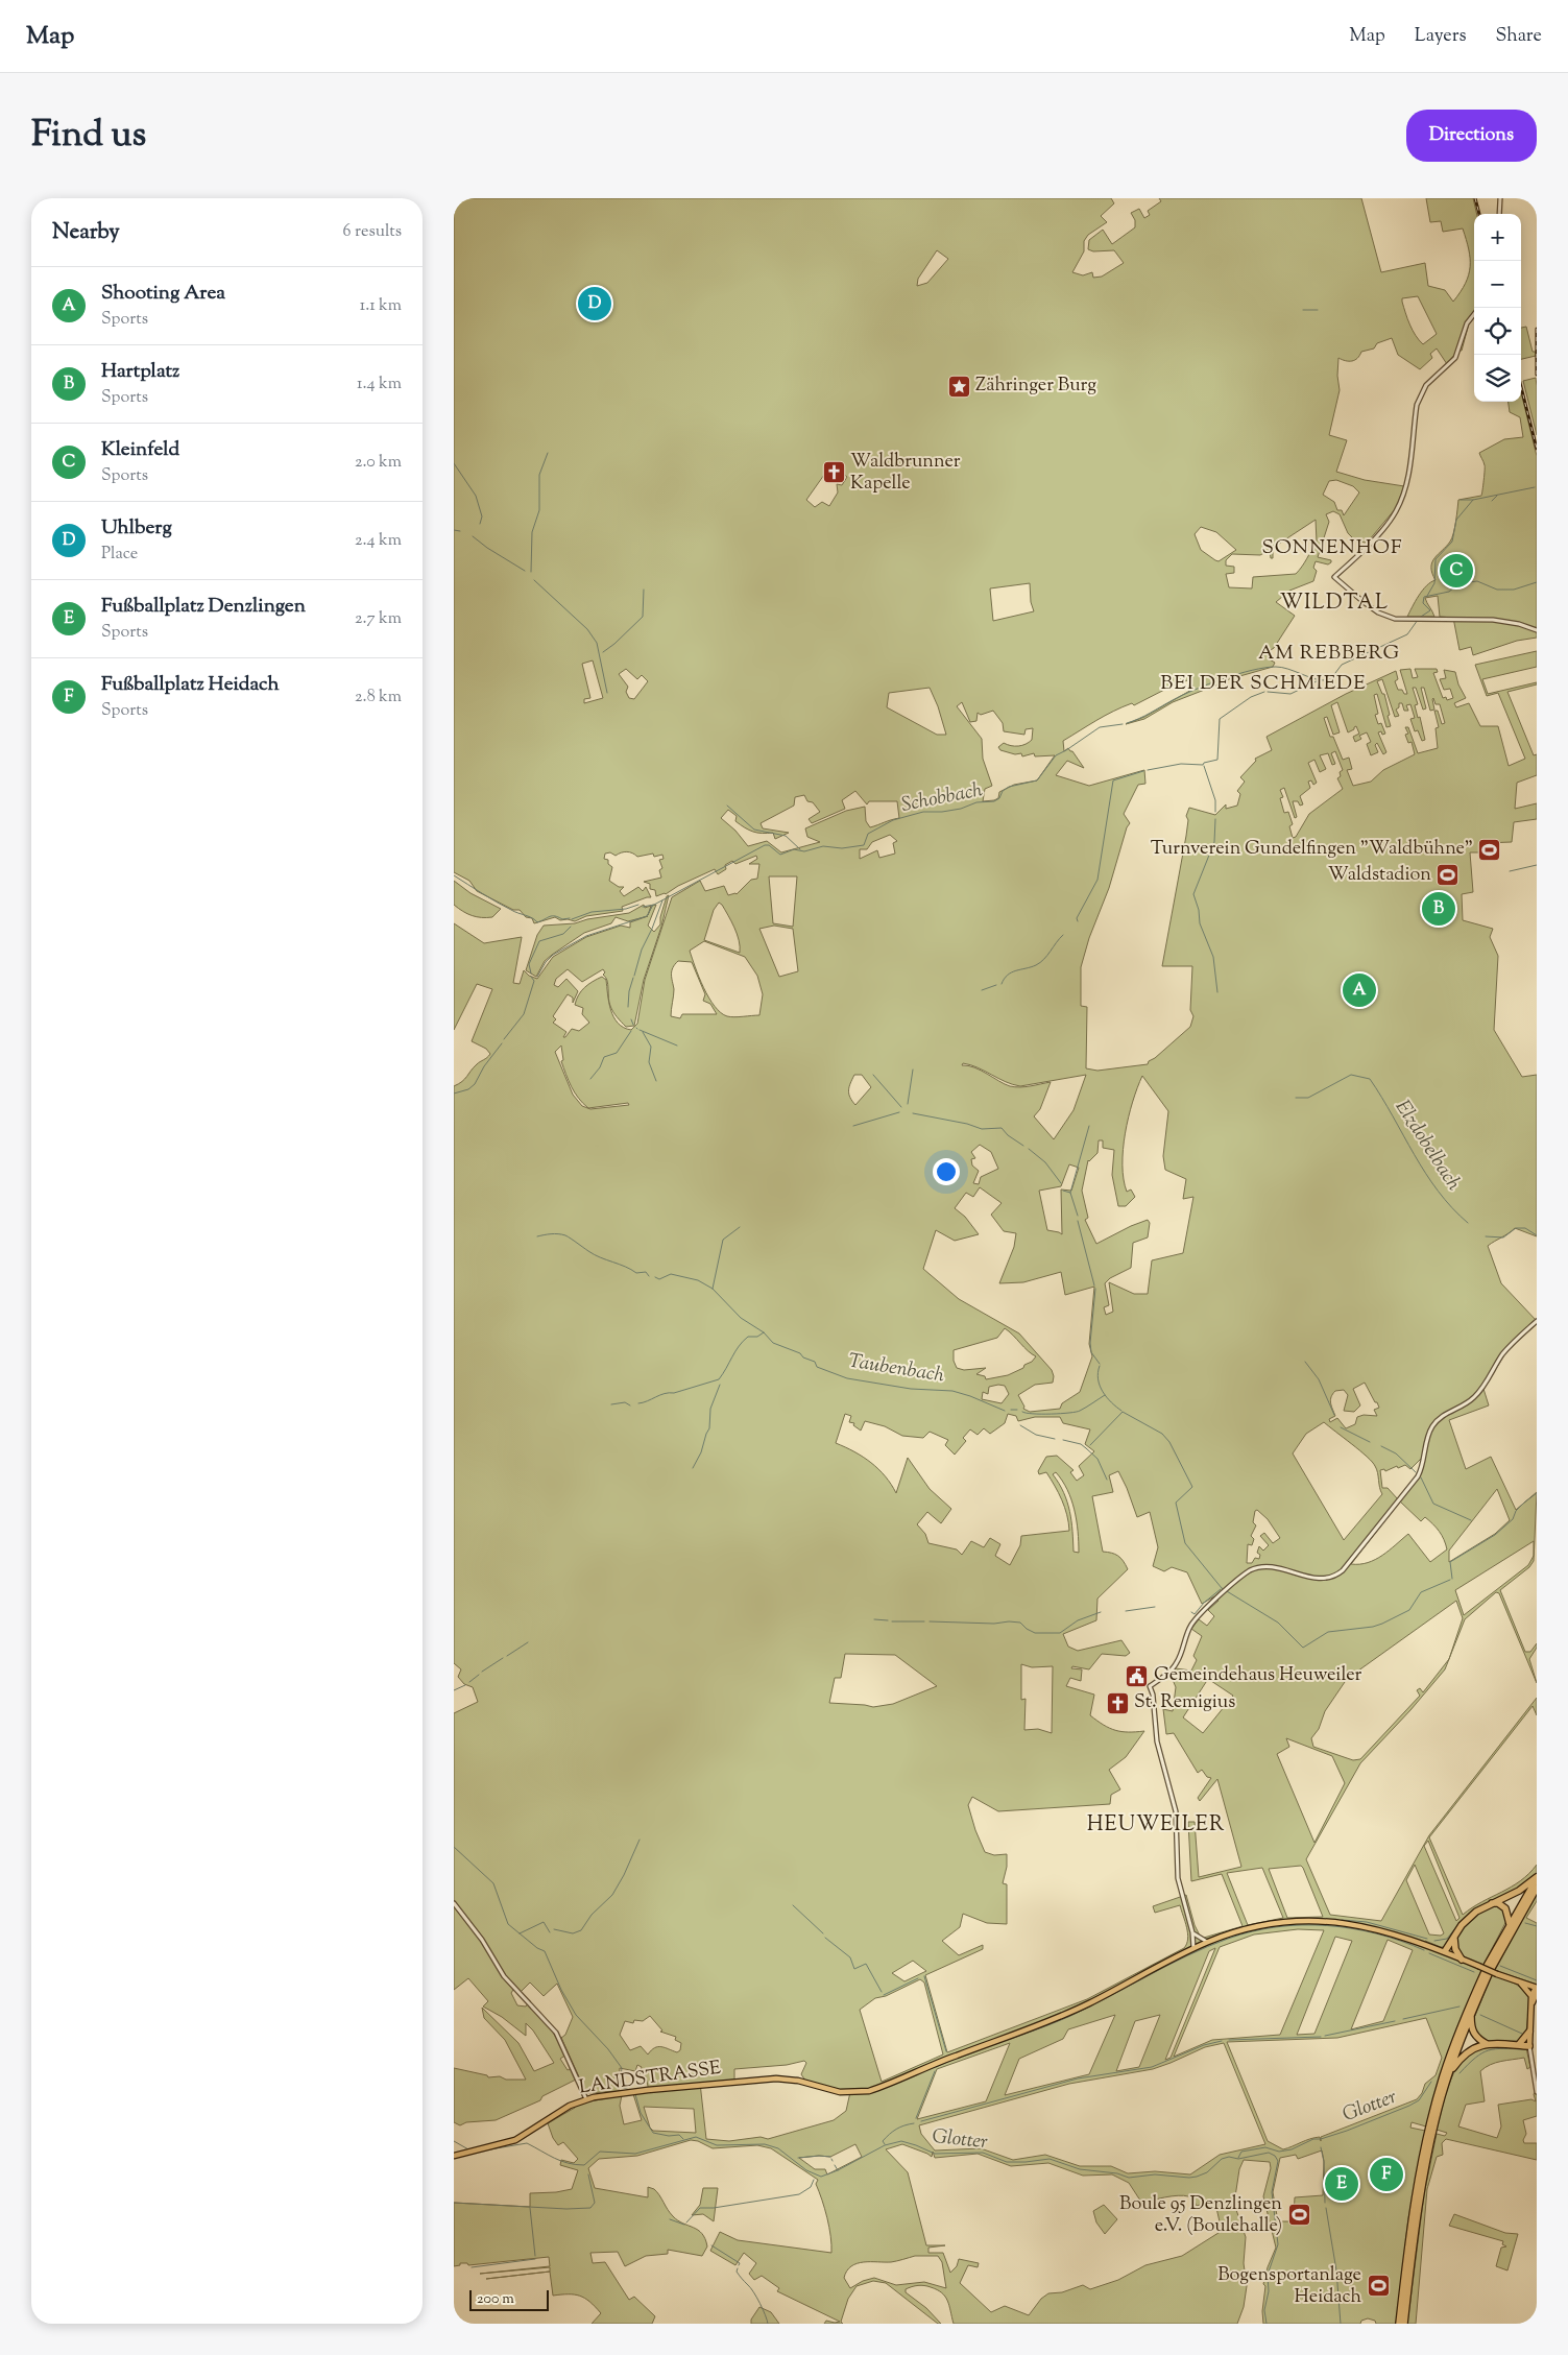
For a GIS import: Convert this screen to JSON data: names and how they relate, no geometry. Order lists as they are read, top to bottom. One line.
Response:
{"streets":{"main road":["LANDSTRASSE"]},"districts":["SONNENHOF","WILDTAL","AM REBBERG","BEI DER SCHMIEDE","HEUWEILER"],"water":["Schobbach","Elzdobelbach","Taubenbach","Glotter"],"places":{"place":["Zähringer Burg"],"church":["Waldbrunner Kapelle","St. Remigius"],"sports":["Turnverein Gundelfingen \"Waldbühne\"","Waldstadion","Boule 95 Denzlingen e.V. (Boulehalle)","Bogensportanlage Heidach"],"public building":["Gemeindehaus Heuweiler"]},"scale_bar":"200 m","page":{"header":"Map","nav":["Map","Layers","Share"],"title":"Find us","buttons":"Directions","heading":["Nearby","6 results"],"map_buttons":["+","−"],"list":[{"mark":"A","name":"Shooting Area","note":"Sports","value":"1.1 km"},{"mark":"B","name":"Hartplatz","note":"Sports","value":"1.4 km"},{"mark":"C","name":"Kleinfeld","note":"Sports","value":"2.0 km"},{"mark":"D","name":"Uhlberg","note":"Place","value":"2.4 km"},{"mark":"E","name":"Fußballplatz Denzlingen","note":"Sports","value":"2.7 km"},{"mark":"F","name":"Fußballplatz Heidach","note":"Sports","value":"2.8 km"}],"pins":["D","C","B","A","F","E"],"scale":"200 m"}}
